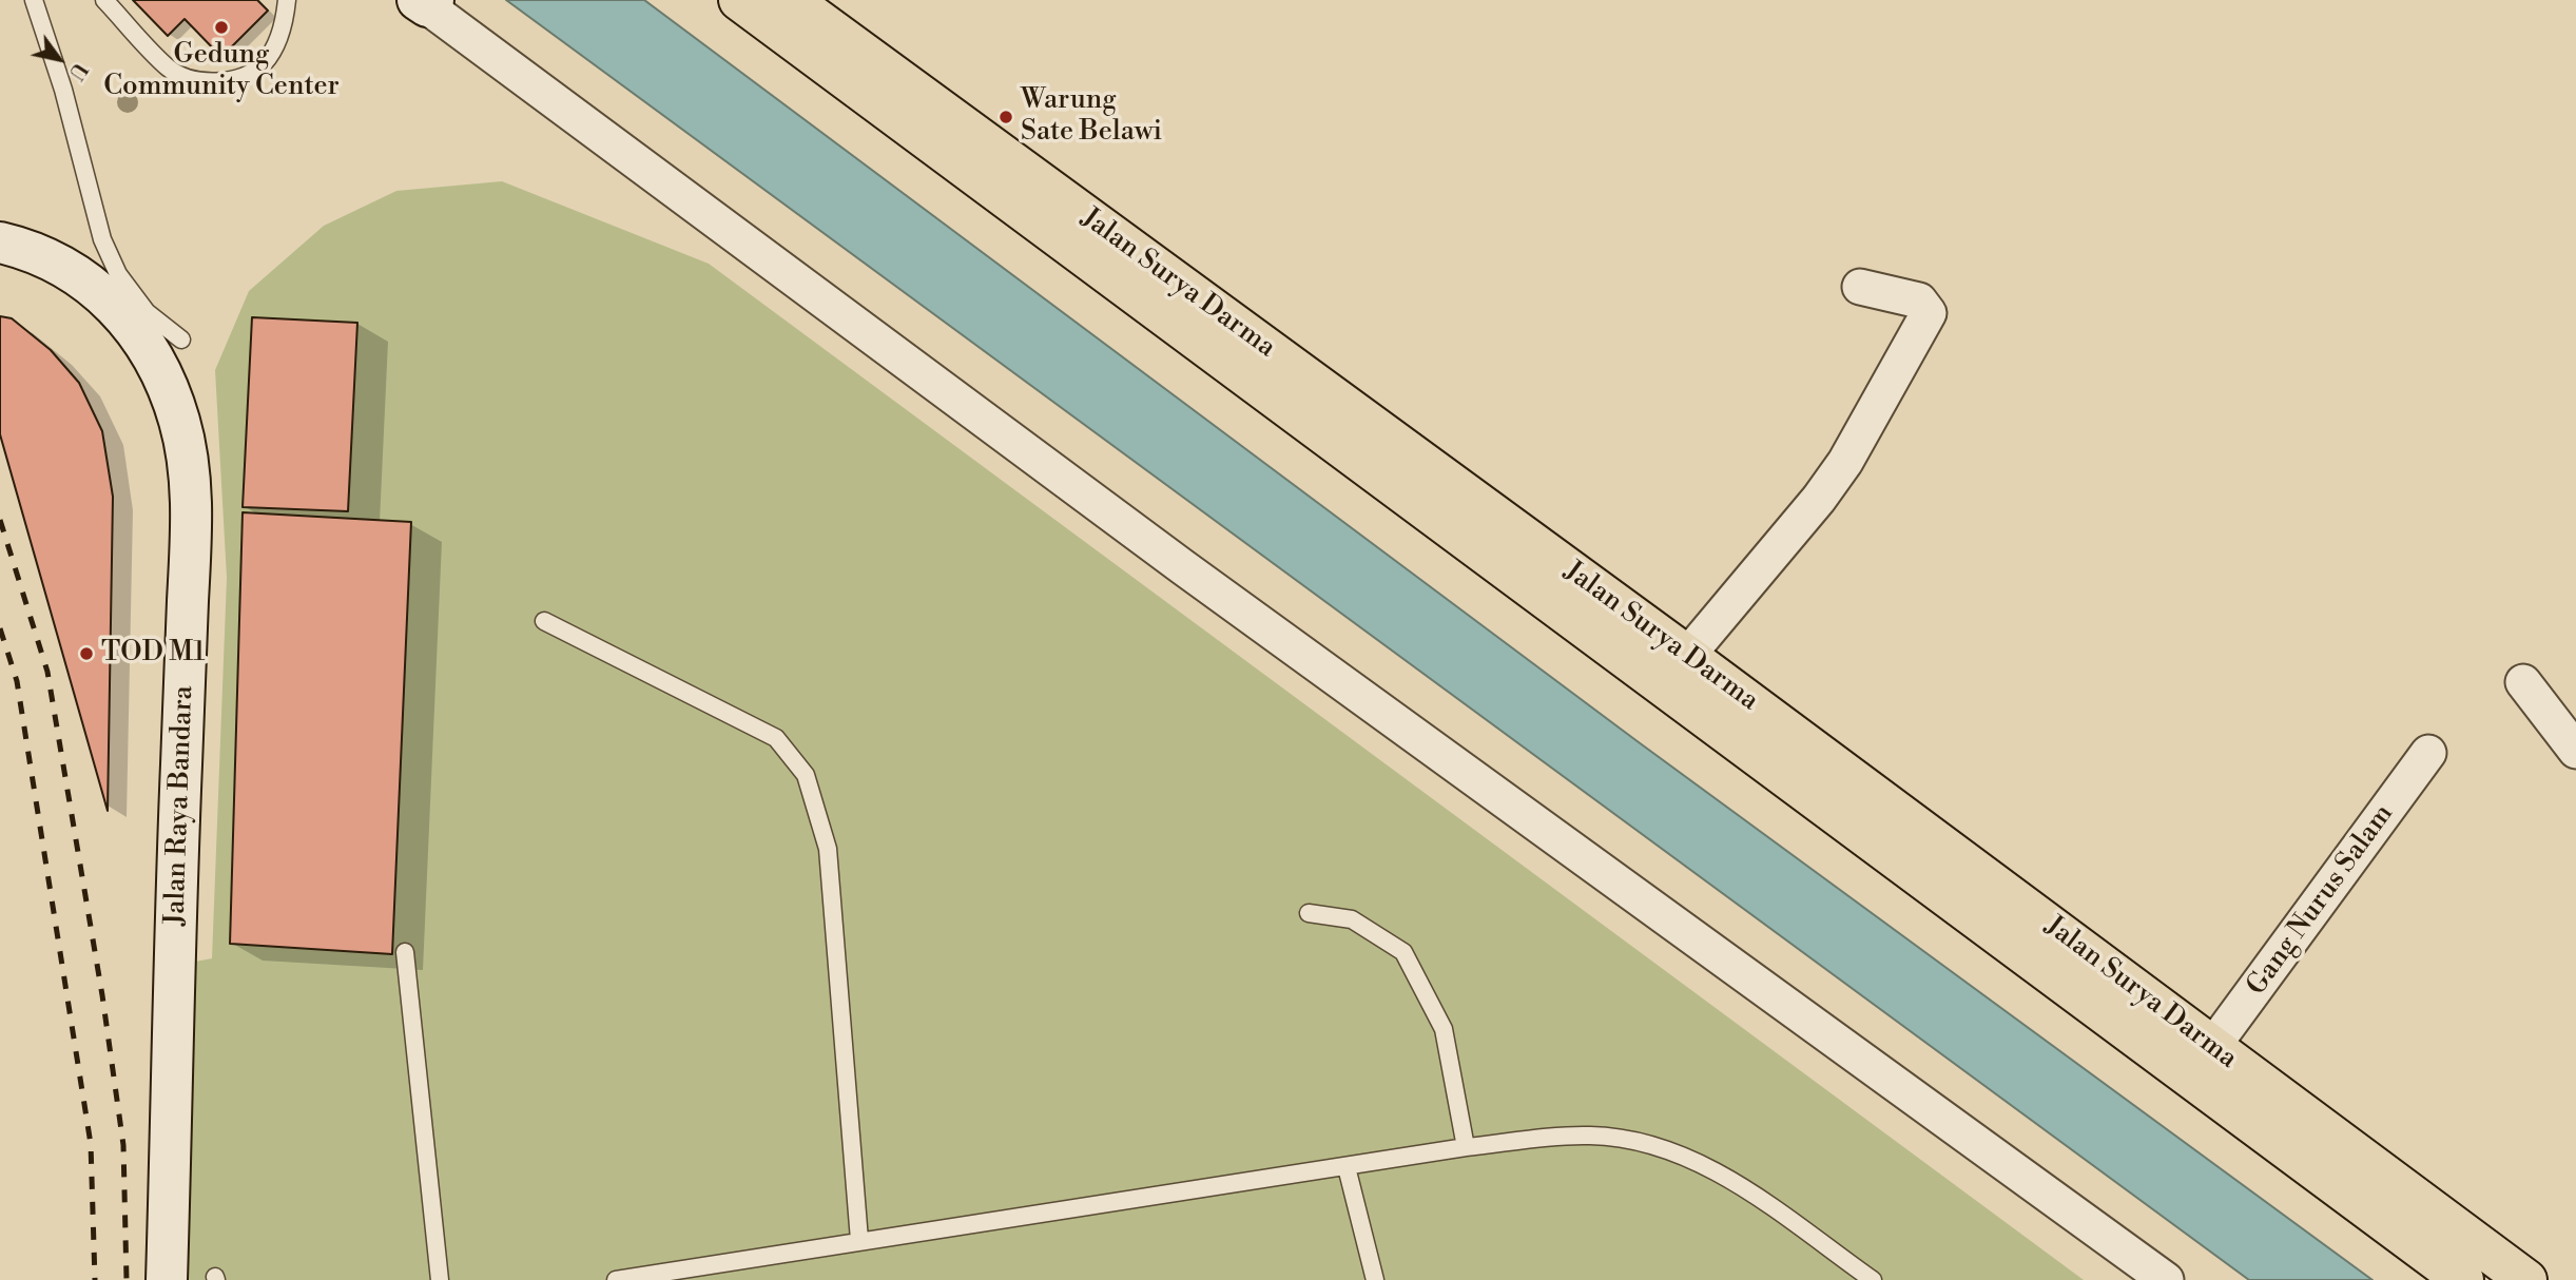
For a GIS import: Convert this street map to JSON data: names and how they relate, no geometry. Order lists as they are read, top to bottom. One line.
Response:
{"streets":{"main road":["Jalan Surya Darma"],"street":["Jalan Raya Bandara","Gang Nurus Salam"]},"crossings":[["Jalan Surya Darma","Gang Nurus Salam"]],"places":["Gedung Community Center","Warung Sate Belawi","TOD M1"],"north":"bottom right"}
